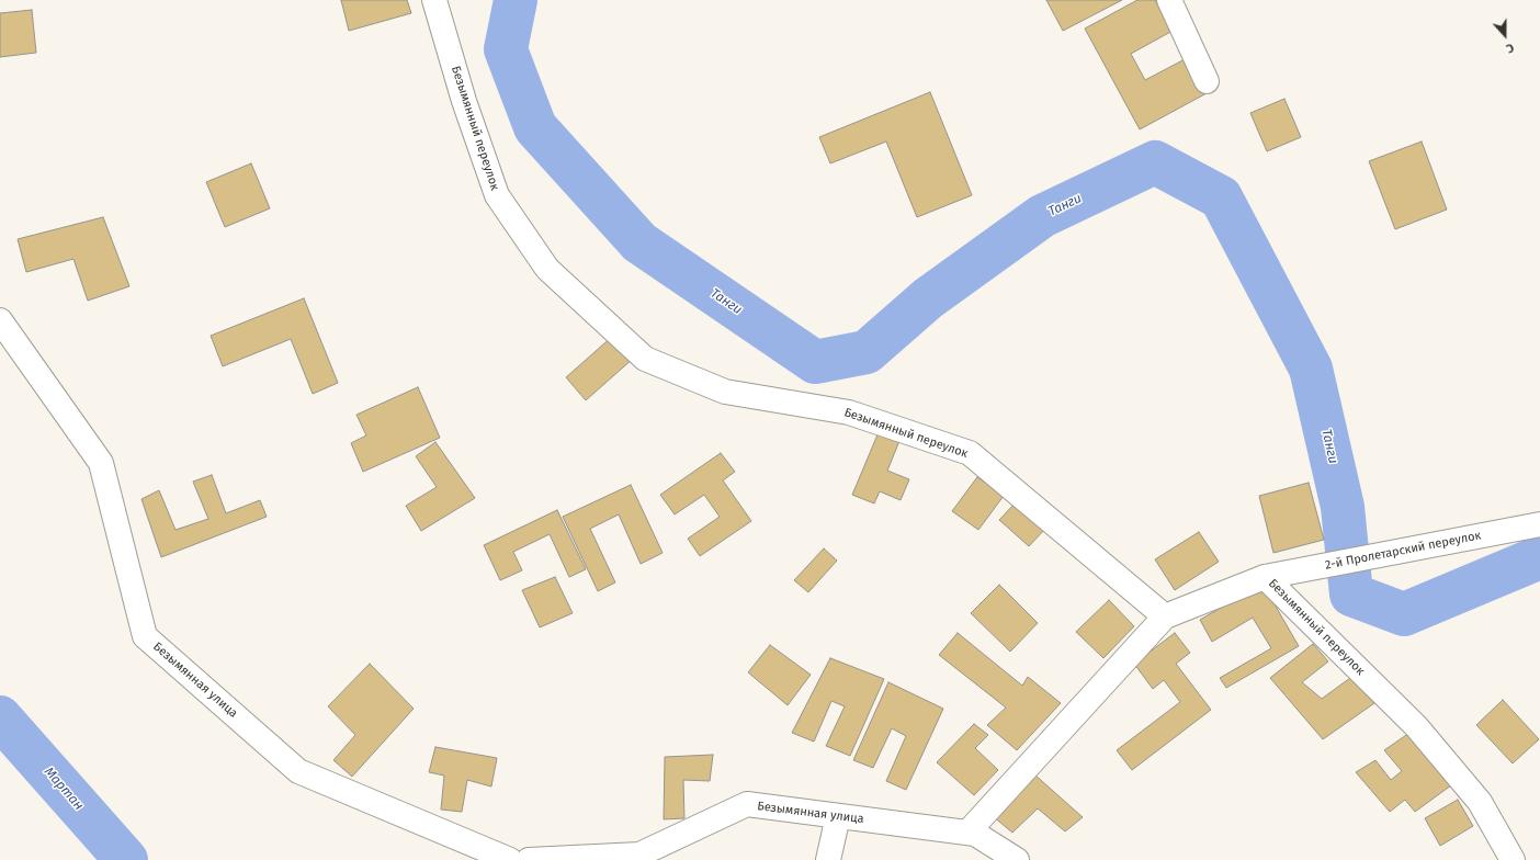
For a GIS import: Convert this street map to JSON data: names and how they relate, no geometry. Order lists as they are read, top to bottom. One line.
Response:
{"streets":{"street":["Безымянный переулок","2-й Пролетарский переулок","Безымянная улица"]},"crossings":[["Безымянный переулок","2-й Пролетарский переулок"]],"water":["Танги","Мартан"],"north":"bottom"}
